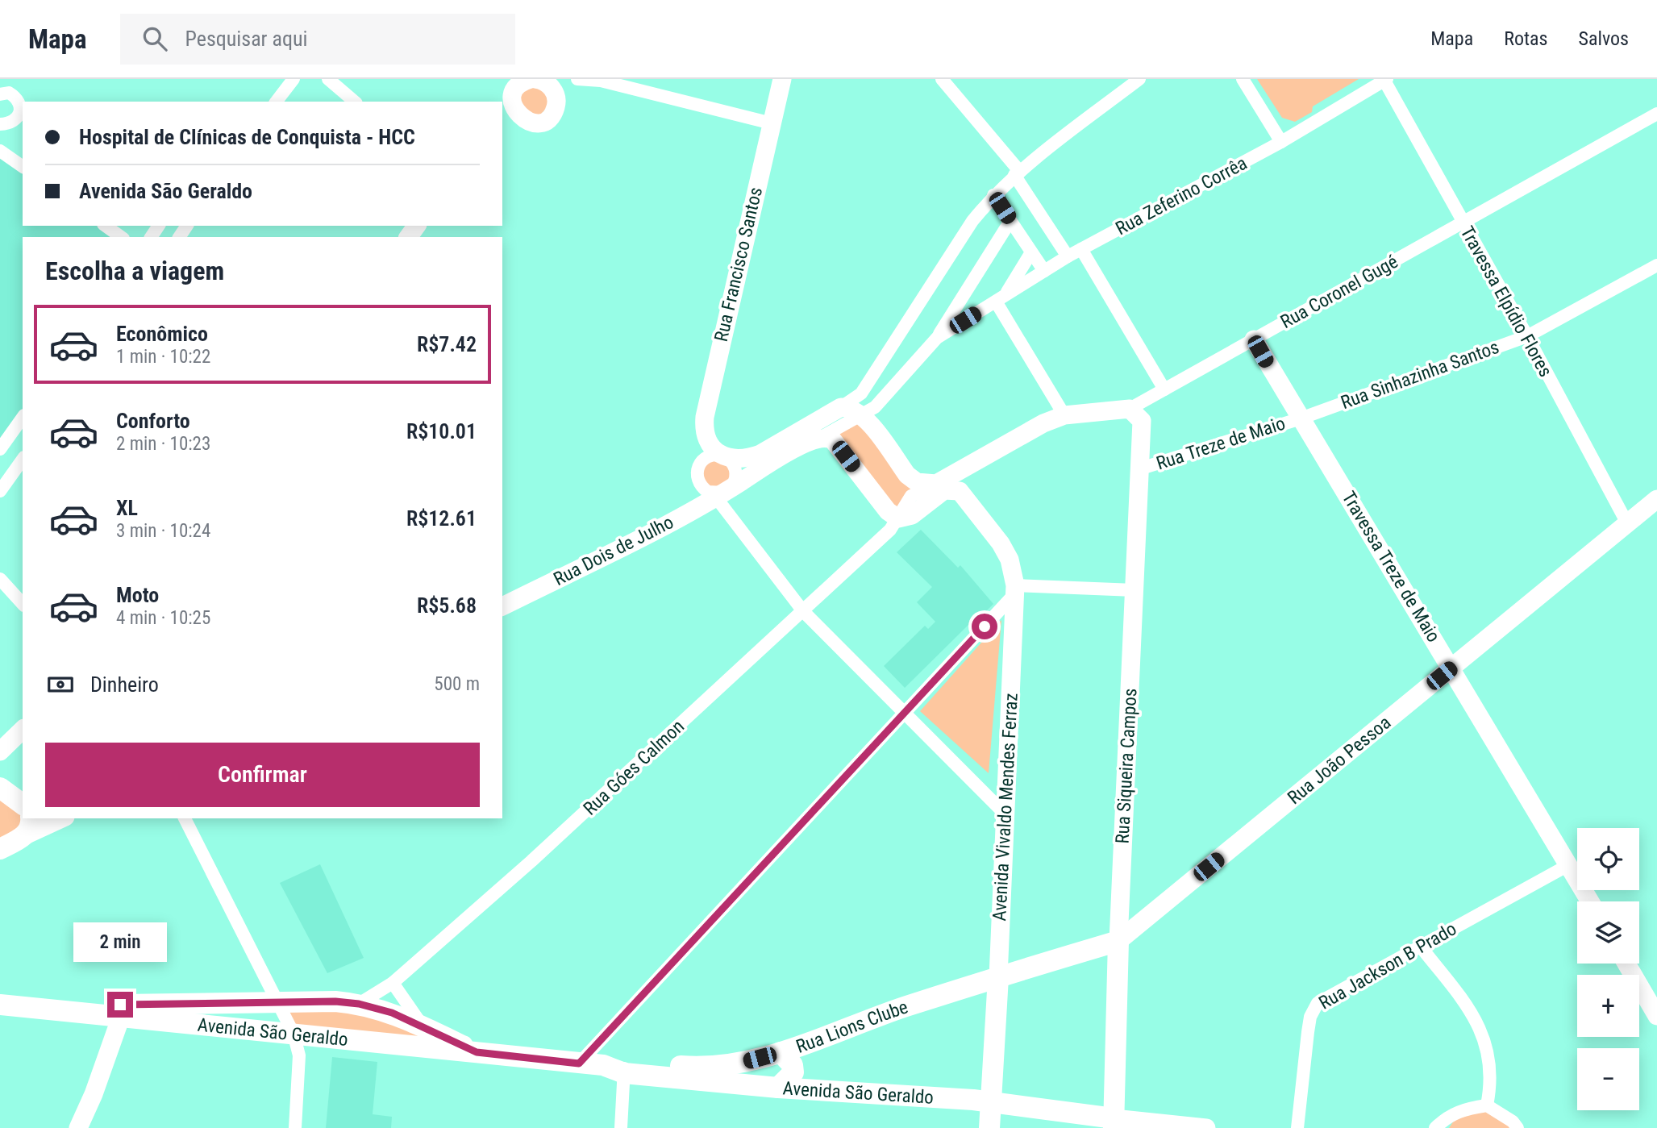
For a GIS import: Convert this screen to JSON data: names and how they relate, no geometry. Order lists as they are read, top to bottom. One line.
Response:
{"streets":{"main road":["Rua João Pessoa","Rua Siqueira Campos","Avenida Vivaldo Mendes Ferraz","Rua Lions Clube","Avenida São Geraldo"],"street":["Rua Zeferino Corrêa","Rua Francisco Santos","Rua Coronel Gugé","Travessa Elpídio Flores","Rua Sinhazinha Santos","Rua Treze de Maio","Rua Dois de Julho","Travessa Treze de Maio","Rua Góes Calmon","Rua Jackson B Prado"]},"crossings":[["Rua Zeferino Corrêa","Travessa Elpídio Flores"],["Rua Francisco Santos","Rua Dois de Julho"],["Rua Coronel Gugé","Travessa Elpídio Flores"],["Rua Coronel Gugé","Travessa Treze de Maio"],["Rua Coronel Gugé","Rua Siqueira Campos"],["Rua Coronel Gugé","Rua Góes Calmon"],["Travessa Elpídio Flores","Rua Sinhazinha Santos"],["Travessa Elpídio Flores","Rua João Pessoa"],["Rua Sinhazinha Santos","Rua Treze de Maio"],["Rua Sinhazinha Santos","Travessa Treze de Maio"],["Rua Treze de Maio","Travessa Treze de Maio"],["Rua Treze de Maio","Rua Siqueira Campos"],["Travessa Treze de Maio","Rua João Pessoa"],["Travessa Treze de Maio","Rua Jackson B Prado"],["Rua João Pessoa","Rua Siqueira Campos"],["Rua João Pessoa","Avenida Vivaldo Mendes Ferraz"],["Rua João Pessoa","Rua Lions Clube"],["Rua Siqueira Campos","Avenida São Geraldo"],["Rua Góes Calmon","Avenida São Geraldo"],["Avenida Vivaldo Mendes Ferraz","Rua Lions Clube"],["Avenida Vivaldo Mendes Ferraz","Avenida São Geraldo"],["Rua Lions Clube","Avenida São Geraldo"]],"page":{"header":"Mapa","search":"Pesquisar aqui","nav":["Mapa","Rotas","Salvos"],"banner":["Hospital de Clínicas de Conquista - HCC","Avenida São Geraldo"],"heading":"Escolha a viagem","list":[{"name":"Econômico","note":"1 min · 10:22","value":"R$7.42"},{"name":"Conforto","note":"2 min · 10:23","value":"R$10.01"},{"name":"XL","note":"3 min · 10:24","value":"R$12.61"},{"name":"Moto","note":"4 min · 10:25","value":"R$5.68"}],"pay":["Dinheiro","500 m"],"buttons":"Confirmar","map_buttons":["+","−"],"bubble":"2 min"}}
